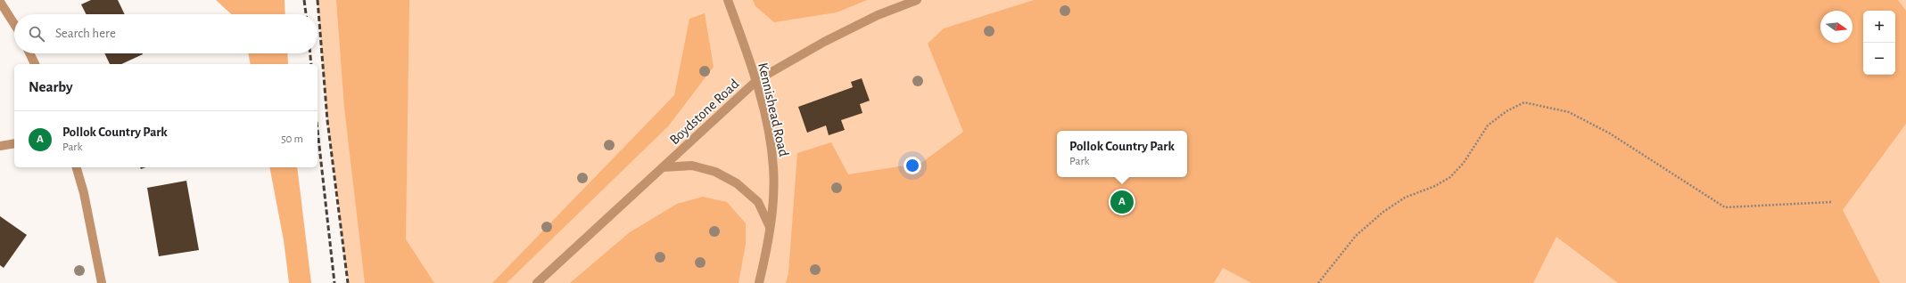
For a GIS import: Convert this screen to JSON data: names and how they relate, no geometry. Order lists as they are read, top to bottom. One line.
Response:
{"streets":{"street":["Kennishead Road","Boydstone Road"]},"crossings":[["Kennishead Road","Boydstone Road"]],"north":"right","page":{"map_buttons":["+","−"],"search":"Search here","heading":"Nearby","list":[{"mark":"A","name":"Pollok Country Park","note":"Park","value":"50 m"}],"popup":["Pollok Country Park","Park"],"pins":"A"}}
